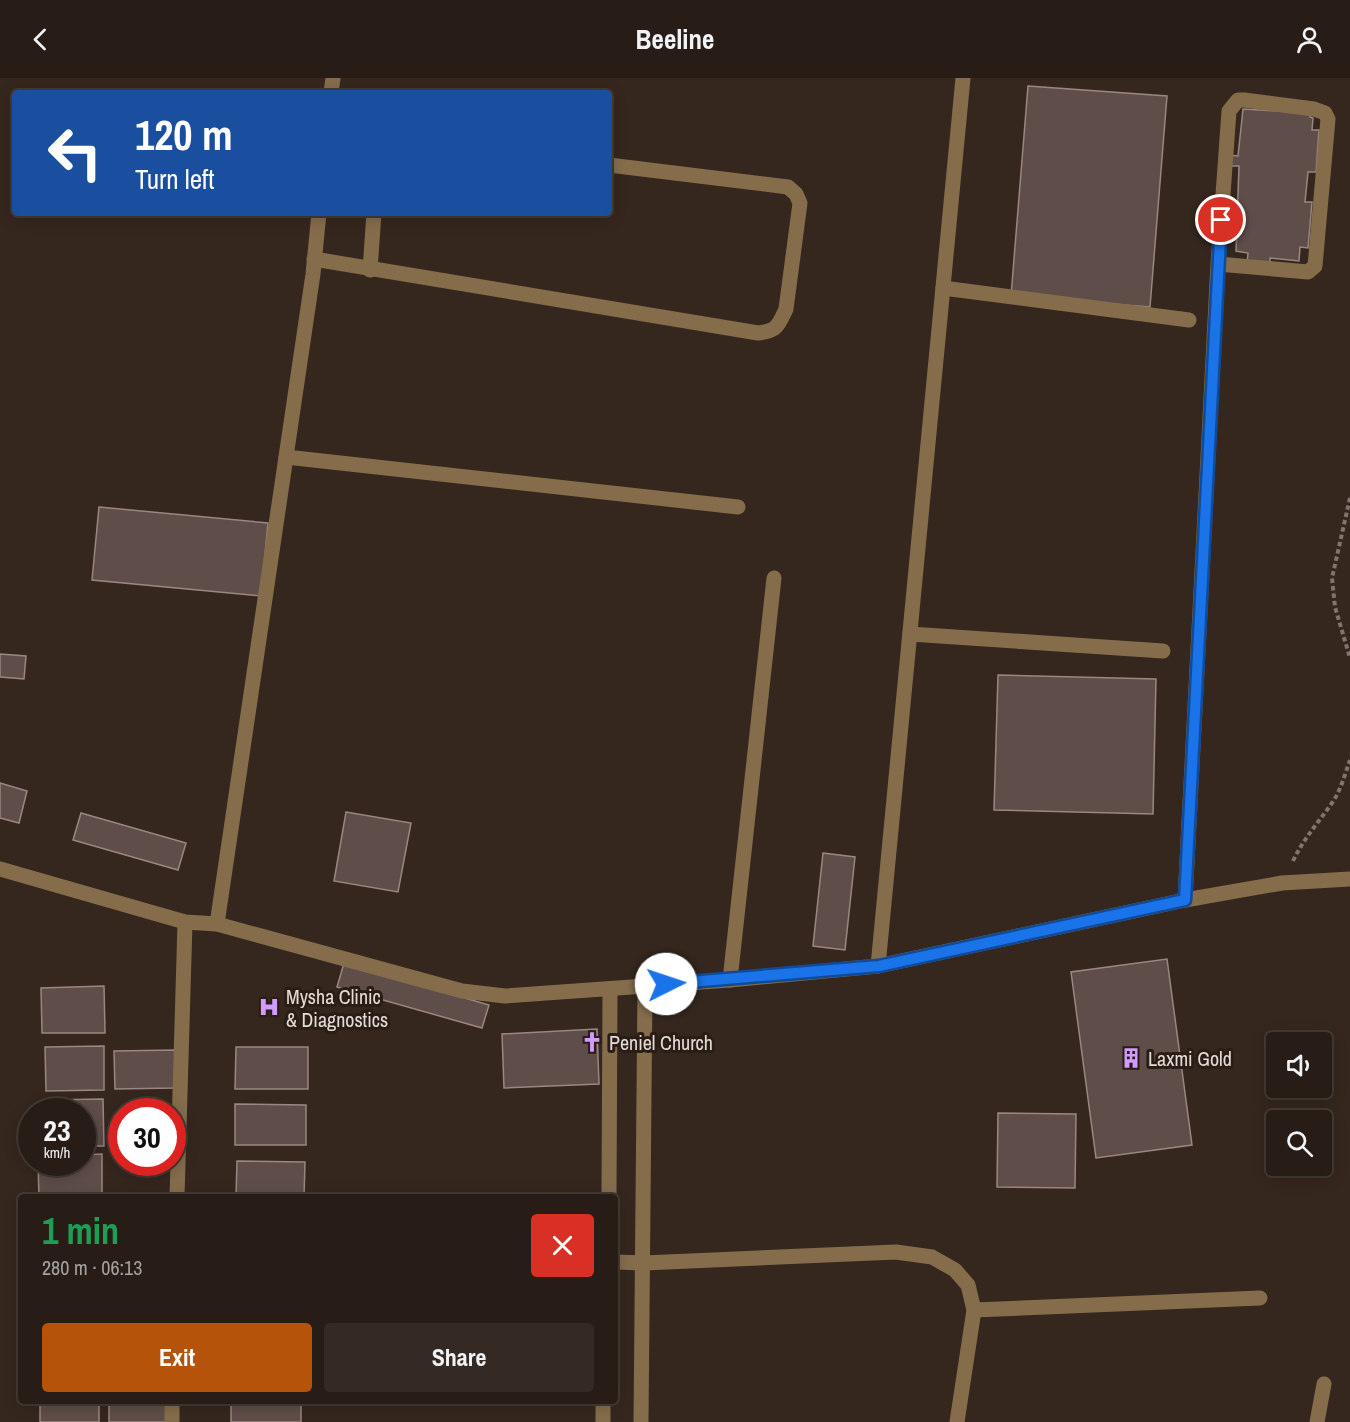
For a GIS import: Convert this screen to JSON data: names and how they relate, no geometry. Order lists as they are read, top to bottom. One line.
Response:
{"places":{"hospital":["Mysha Clinic & Diagnostics"],"church":["Peniel Church"],"building":["Laxmi Gold"]},"page":{"header":"Beeline","turn":["120 m","Turn left"],"speed":"23 km/h","limit":"30","heading":["1 min","280 m · 06:13"],"buttons":["Exit","Share"]}}
